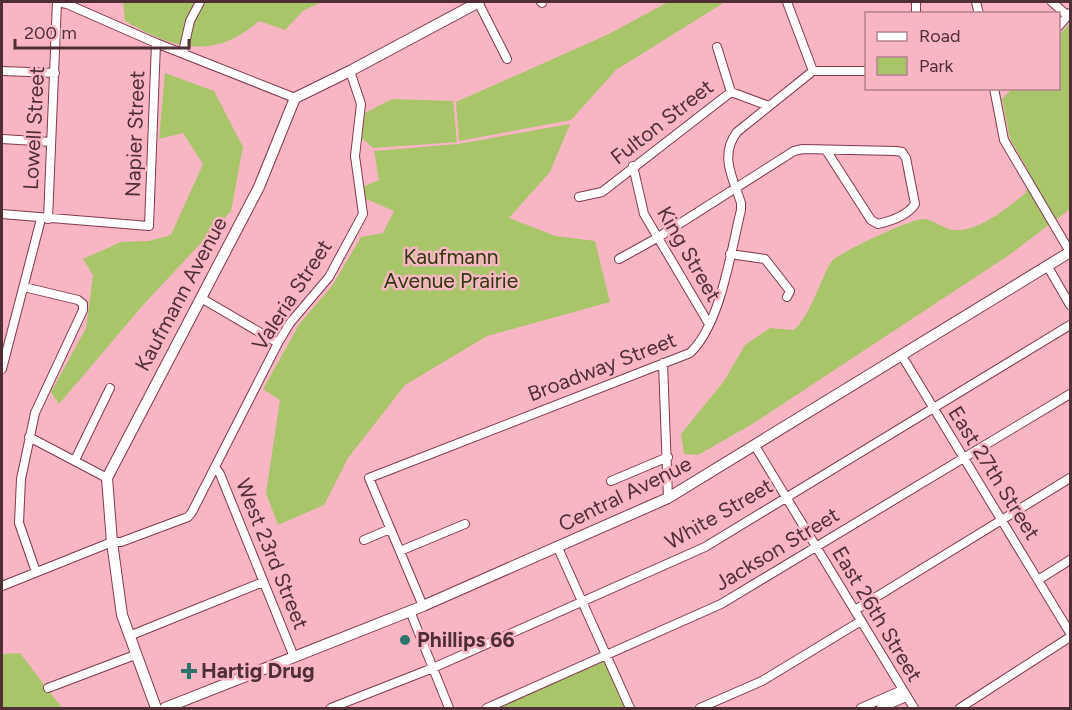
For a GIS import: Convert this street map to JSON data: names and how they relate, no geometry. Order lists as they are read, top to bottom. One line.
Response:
{"streets":{"main road":["Kaufmann Avenue","Central Avenue"],"street":["Fulton Street","Lowell Street","Napier Street","King Street","Valeria Street","Broadway Street","East 27th Street","White Street","Jackson Street","West 23rd Street","East 26th Street"]},"crossings":[["Fulton Street","King Street"],["Fulton Street","Broadway Street"],["Lowell Street","Napier Street"],["King Street","Broadway Street"],["Valeria Street","West 23rd Street"],["East 27th Street","Central Avenue"],["East 27th Street","White Street"],["East 27th Street","Jackson Street"],["Central Avenue","West 23rd Street"],["Central Avenue","East 26th Street"],["White Street","East 26th Street"],["Jackson Street","East 26th Street"]],"parks":["Kaufmann Avenue Prairie"],"places":{"other":["Phillips 66"],"health":["Hartig Drug"]},"legend":["Road","Park"],"scale_bar":"200 m"}
